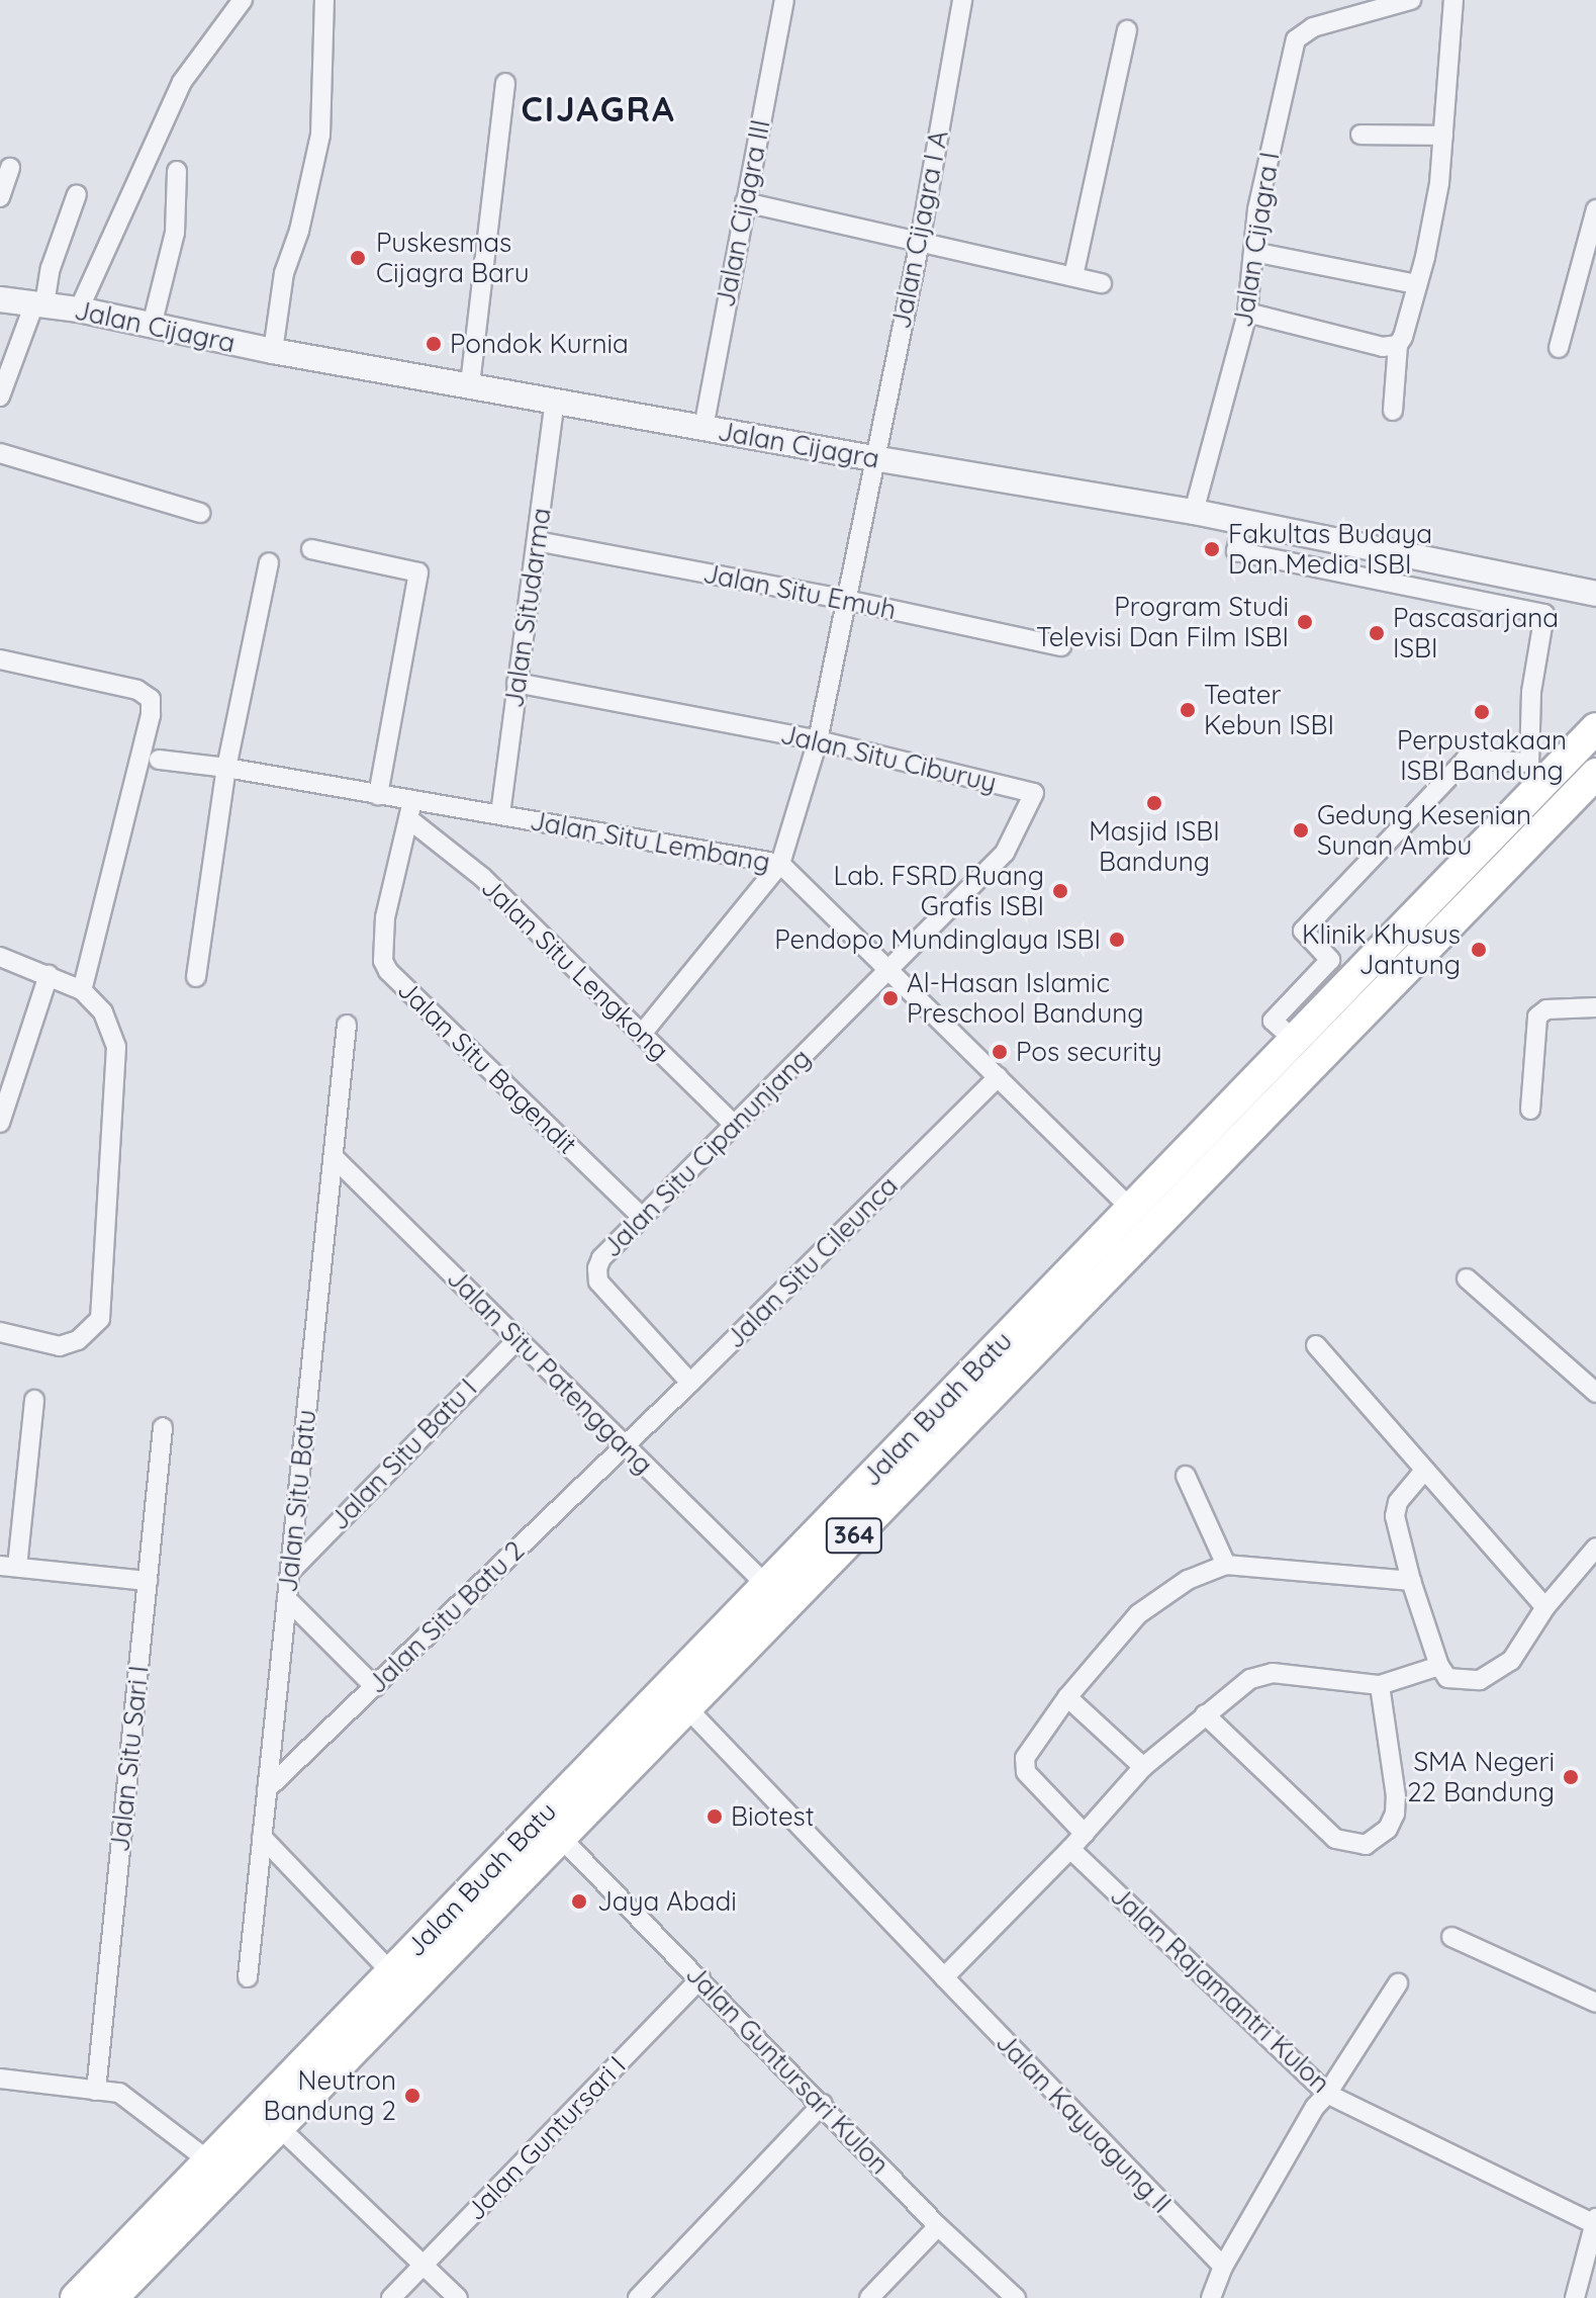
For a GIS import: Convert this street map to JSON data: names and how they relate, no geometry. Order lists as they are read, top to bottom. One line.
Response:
{"streets":{"main road":["Jalan Buah Batu","364"],"street":["Jalan Cijagra III","Jalan Cijagra I A","Jalan Cijagra I","Jalan Cijagra","Jalan Situ Emuh","Jalan Situdarma","Jalan Situ Ciburuy","Jalan Situ Lembang","Jalan Situ Lengkong","Jalan Situ Bagendit","Jalan Situ Cipanunjang","Jalan Situ Cileunca","Jalan Situ Patenggang","Jalan Situ Batu I","Jalan Situ Batu","Jalan Situ Batu 2","Jalan Situ Sari I","Jalan Rajamantri Kulon","Jalan Guntursari Kulon","Jalan Kayuagung II","Jalan Guntursari I"]},"crossings":[["Jalan Cijagra III","Jalan Cijagra"],["Jalan Cijagra I A","Jalan Cijagra"],["Jalan Cijagra I A","Jalan Situ Emuh"],["Jalan Cijagra I A","Jalan Situ Ciburuy"],["Jalan Cijagra I A","Jalan Situ Lembang"],["Jalan Cijagra I","Jalan Cijagra"],["Jalan Cijagra","Jalan Situdarma"],["Jalan Situ Emuh","Jalan Situdarma"],["Jalan Situdarma","Jalan Situ Ciburuy"],["Jalan Situdarma","Jalan Situ Lembang"],["Jalan Situ Ciburuy","Jalan Situ Lembang"],["Jalan Situ Ciburuy","Jalan Situ Cipanunjang"],["Jalan Situ Lembang","Jalan Situ Bagendit"],["Jalan Situ Lembang","Jalan Situ Cipanunjang"],["Jalan Situ Lembang","Jalan Situ Cileunca"],["Jalan Situ Lembang","Jalan Buah Batu"],["Jalan Situ Lengkong","Jalan Situ Bagendit"],["Jalan Situ Lengkong","Jalan Situ Cipanunjang"],["Jalan Situ Bagendit","Jalan Situ Cipanunjang"],["Jalan Situ Cipanunjang","Jalan Situ Cileunca"],["Jalan Situ Cileunca","Jalan Situ Patenggang"],["Jalan Situ Cileunca","Jalan Situ Batu 2"],["Jalan Situ Patenggang","Jalan Buah Batu"],["Jalan Situ Patenggang","Jalan Situ Batu I"],["Jalan Situ Patenggang","Jalan Situ Batu"],["Jalan Situ Patenggang","Jalan Situ Batu 2"],["Jalan Buah Batu","Jalan Guntursari Kulon"],["Jalan Buah Batu","Jalan Kayuagung II"],["Jalan Situ Batu I","Jalan Situ Batu"],["Jalan Situ Batu","Jalan Situ Batu 2"],["Jalan Guntursari Kulon","Jalan Guntursari I"]],"districts":["CIJAGRA"],"places":["Puskesmas Cijagra Baru","Pondok Kurnia","Fakultas Budaya Dan Media ISBI","Program Studi Televisi Dan Film ISBI","Pascasarjana ISBI","Teater Kebun ISBI","Perpustakaan ISBI Bandung","Masjid ISBI Bandung","Gedung Kesenian Sunan Ambu","Lab. FSRD Ruang Grafis ISBI","Pendopo Mundinglaya ISBI","Klinik Khusus Jantung","Al-Hasan Islamic Preschool Bandung","Pos security","SMA Negeri 22 Bandung","Biotest","Jaya Abadi","Neutron Bandung 2"]}
